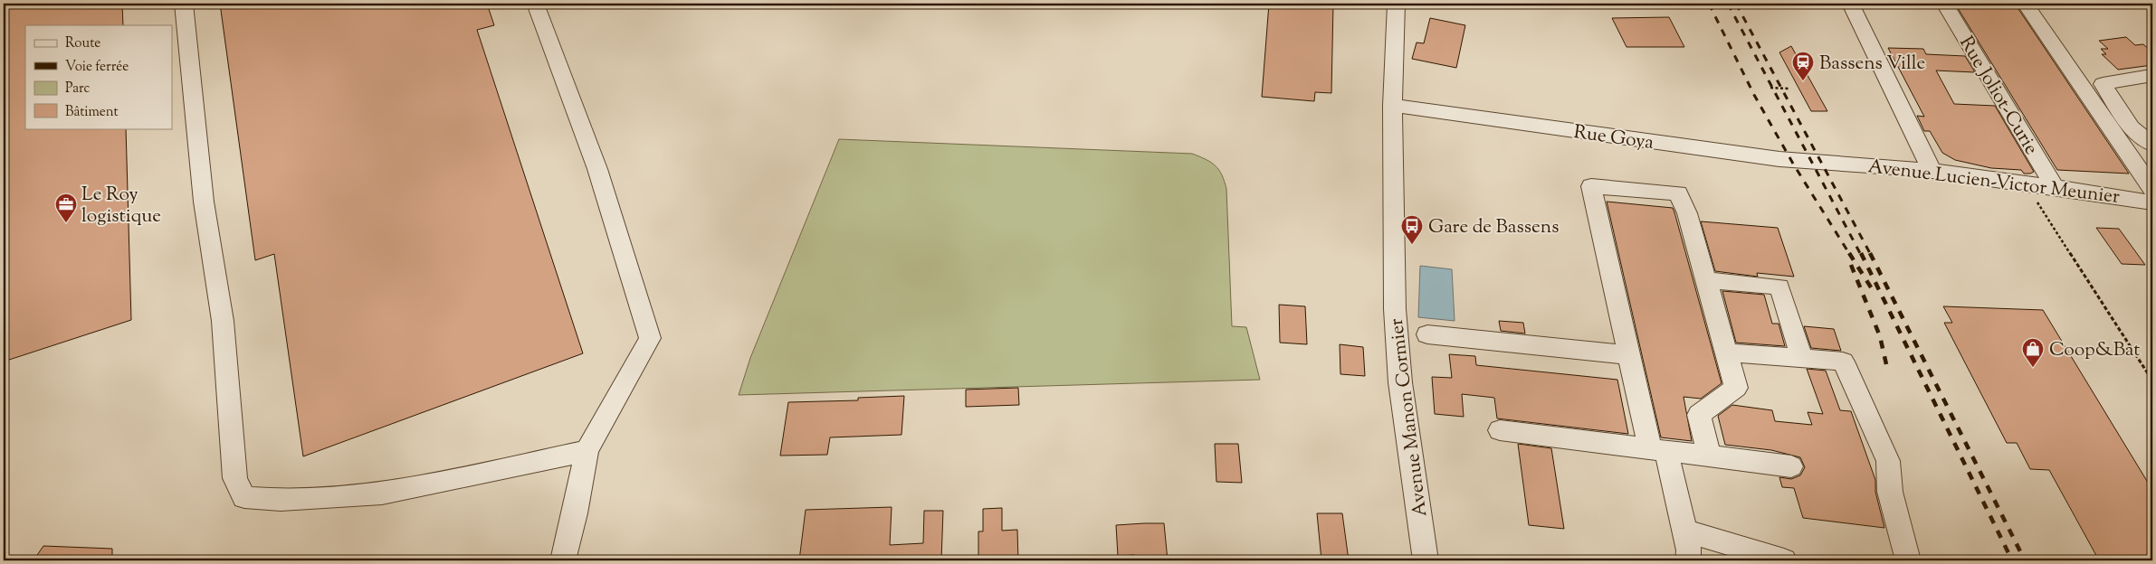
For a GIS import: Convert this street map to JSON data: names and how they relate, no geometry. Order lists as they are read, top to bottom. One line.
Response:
{"streets":{"street":["Rue Joliot-Curie","Rue Goya","Avenue Lucien-Victor Meunier","Avenue Manon Cormier"]},"crossings":[["Rue Joliot-Curie","Avenue Lucien-Victor Meunier"],["Rue Goya","Avenue Lucien-Victor Meunier"],["Rue Goya","Avenue Manon Cormier"]],"places":{"station":["Bassens Ville"],"office":["Le Roy logistique"],"bus stop":["Gare de Bassens"],"shop":["Coop&Bat"]},"legend":["Route","Voie ferrée","Parc","Bâtiment"]}
